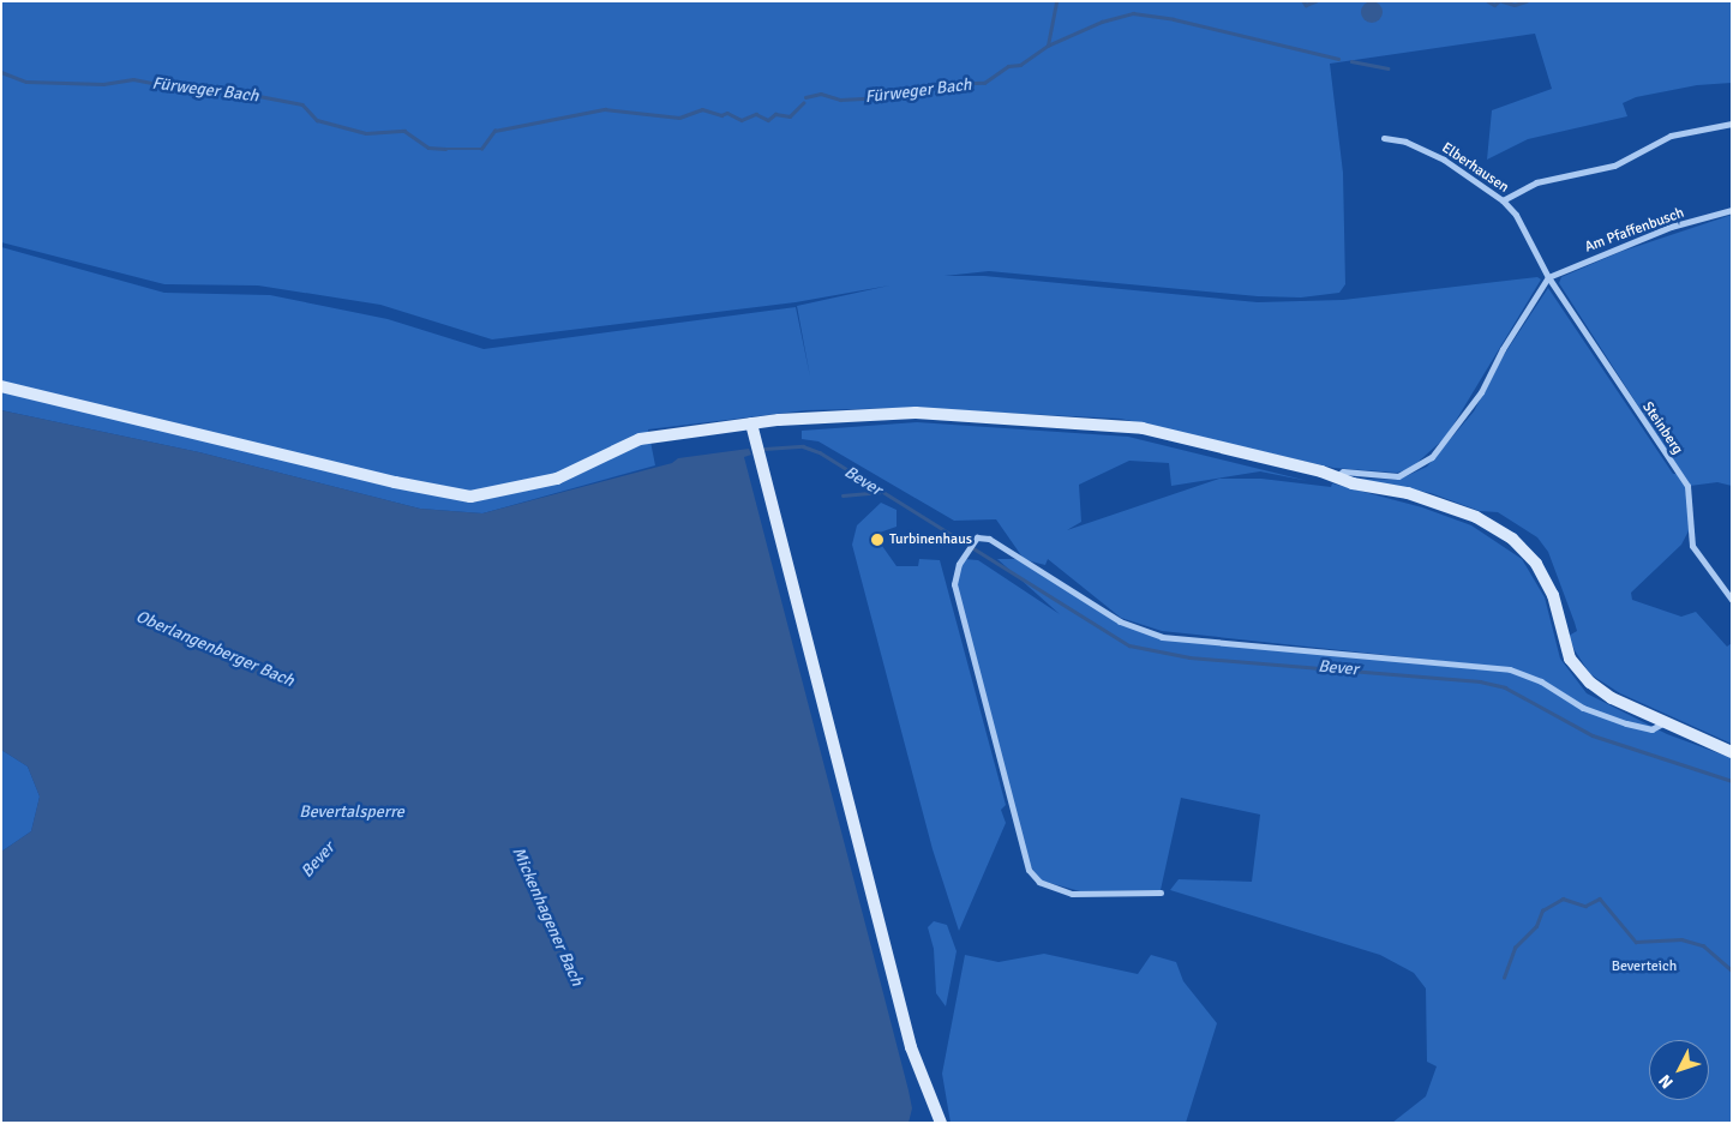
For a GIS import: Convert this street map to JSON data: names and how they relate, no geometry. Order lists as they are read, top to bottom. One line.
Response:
{"streets":{"street":["Elberhausen","Am Pfaffenbusch","Steinberg"]},"crossings":[["Elberhausen","Am Pfaffenbusch"],["Elberhausen","Steinberg"],["Am Pfaffenbusch","Steinberg"]],"water":["Fürweger Bach","Bever","Oberlangenberger Bach","Bevertalsperre","Mickenhagener Bach"],"parks":["Beverteich"],"places":["Turbinenhaus"],"north":"bottom left"}
